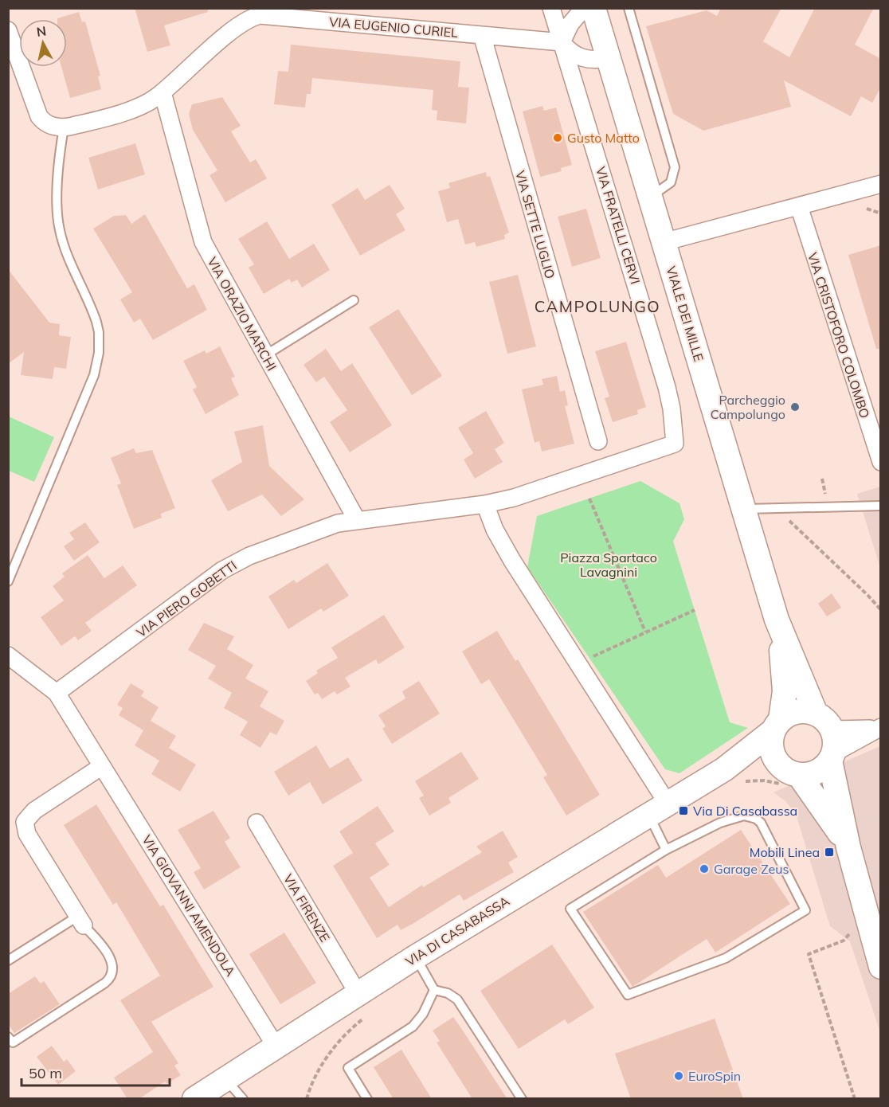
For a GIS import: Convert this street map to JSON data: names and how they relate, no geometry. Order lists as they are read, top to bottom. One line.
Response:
{"streets":{"main road":["VIALE DEI MILLE","VIA DI CASABASSA"],"street":["VIA EUGENIO CURIEL","VIA SETTE LUGLIO","VIA FRATELLI CERVI","VIA ORAZIO MARCHI","VIA CRISTOFORO COLOMBO","VIA PIERO GOBETTI","VIA GIOVANNI AMENDOLA","VIA FIRENZE"]},"crossings":[["VIA EUGENIO CURIEL","VIA SETTE LUGLIO"],["VIA EUGENIO CURIEL","VIA FRATELLI CERVI"],["VIA EUGENIO CURIEL","VIA ORAZIO MARCHI"],["VIA ORAZIO MARCHI","VIA PIERO GOBETTI"],["VIALE DEI MILLE","VIA DI CASABASSA"],["VIA PIERO GOBETTI","VIA GIOVANNI AMENDOLA"],["VIA GIOVANNI AMENDOLA","VIA DI CASABASSA"],["VIA FIRENZE","VIA DI CASABASSA"]],"districts":["CAMPOLUNGO"],"parks":["Piazza Spartaco Lavagnini"],"places":{"other":["Gusto Matto","Parcheggio Campolungo","Garage Zeus","EuroSpin"],"transit":["Via Di Casabassa","Mobili Linea"]},"scale_bar":"50 m","north":"top"}
